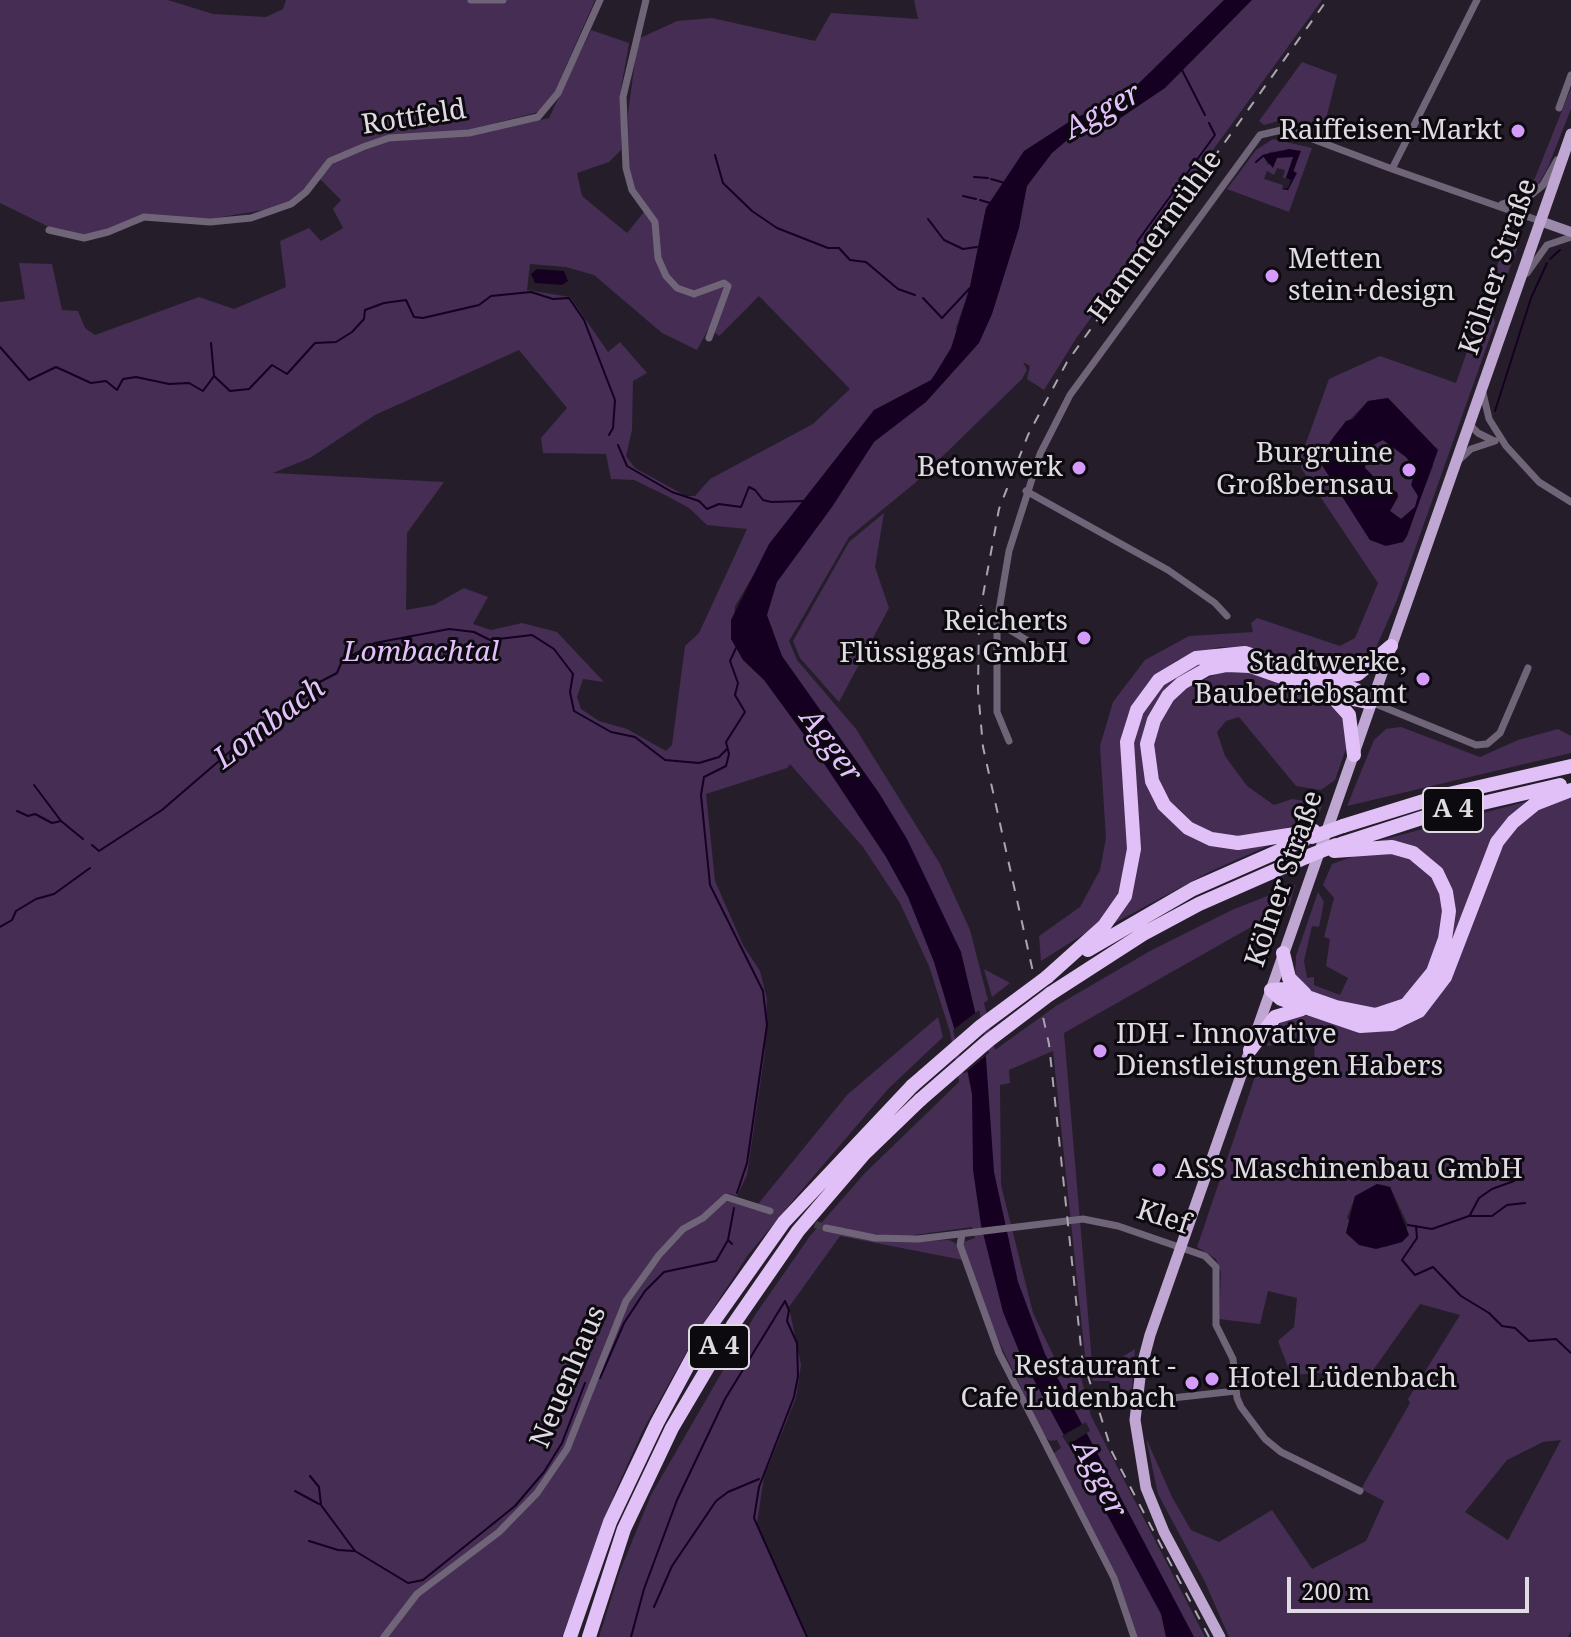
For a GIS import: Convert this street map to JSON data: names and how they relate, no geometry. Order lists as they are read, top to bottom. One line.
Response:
{"streets":{"highway":["A 4"],"main road":["Kölner Straße"],"street":["Rottfeld","Hammermühle","Klef","Neuenhaus"]},"crossings":[["Hammermühle","Kölner Straße"],["Kölner Straße","Klef"]],"water":["Agger","Lombach"],"parks":["Lombachtal"],"places":["Raiffeisen-Markt","Metten stein+design","Betonwerk","Burgruine Großbernsau","Reicherts Flüssiggas GmbH","Stadtwerke, Baubetriebsamt","IDH - Innovative Dienstleistungen Habers","ASS Maschinenbau GmbH","Hotel Lüdenbach","Restaurant - Cafe Lüdenbach"],"scale_bar":"200 m"}
